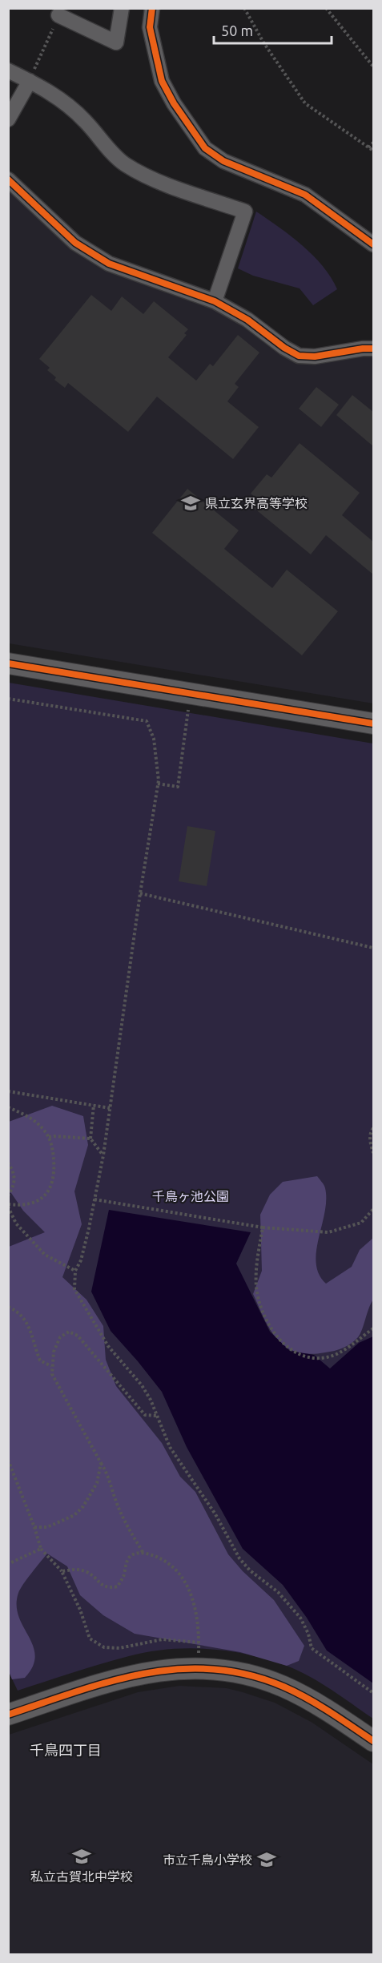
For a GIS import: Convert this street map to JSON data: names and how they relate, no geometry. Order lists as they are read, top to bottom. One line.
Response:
{"districts":["千鳥四丁目"],"parks":["千鳥ヶ池公園"],"places":{"school or university":["県立玄界高等学校","私立古賀北中学校","市立千鳥小学校"]},"scale_bar":"50 m"}
